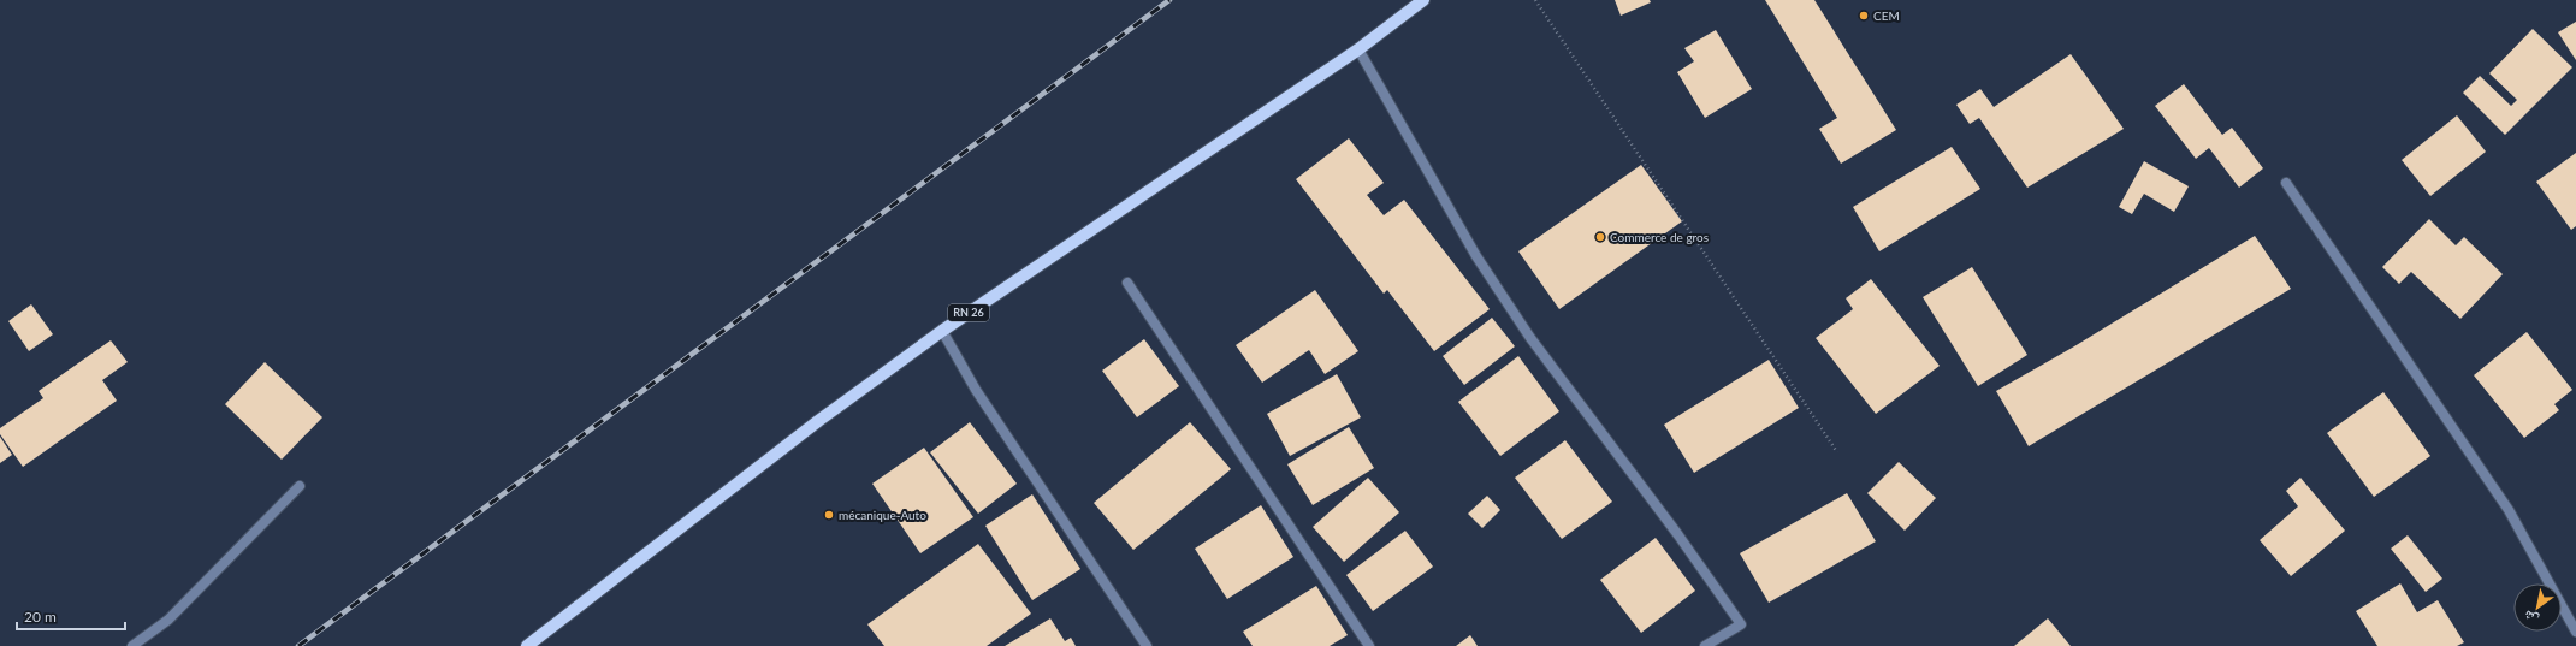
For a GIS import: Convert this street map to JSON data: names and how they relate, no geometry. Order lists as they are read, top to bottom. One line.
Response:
{"streets":{"main road":["RN 26"]},"places":["CEM","Commerce de gros","mécanique-Auto"],"scale_bar":"20 m","north":"bottom left"}
